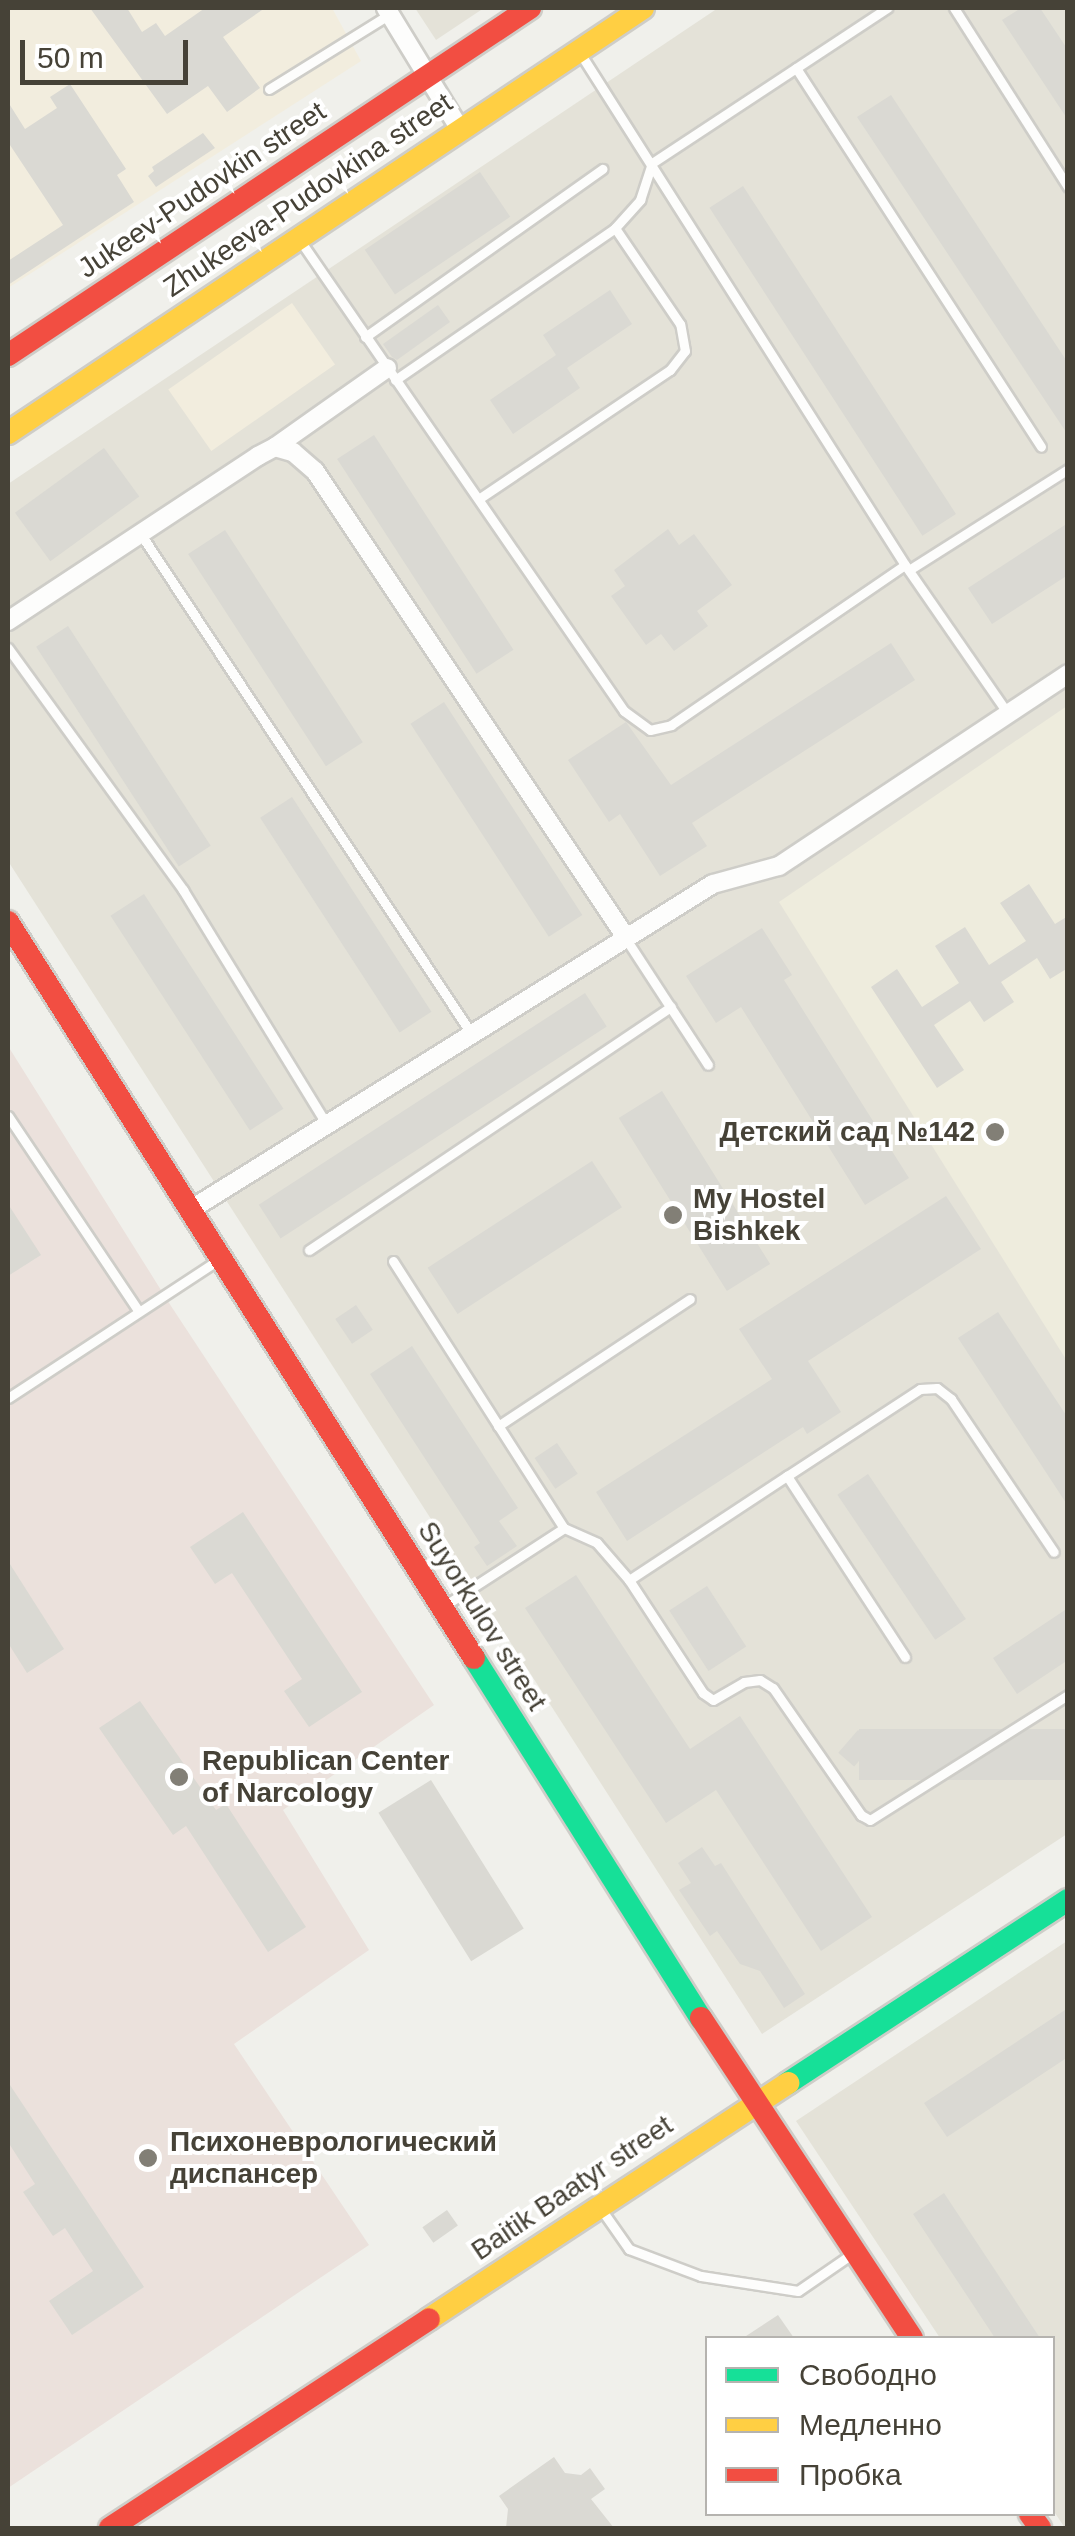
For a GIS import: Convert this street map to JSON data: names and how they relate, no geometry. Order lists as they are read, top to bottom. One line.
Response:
{"streets":{"main road":["Jukeev-Pudovkin street","Zhukeeva-Pudovkina street","Suyorkulov street","Baitik Baatyr street"]},"crossings":[["Suyorkulov street","Baitik Baatyr street"]],"places":["Детский сад №142","My Hostel Bishkek","Republican Center of Narcology","Психоневрологический диспансер"],"legend":["Свободно","Медленно","Пробка"],"scale_bar":"50 m"}
